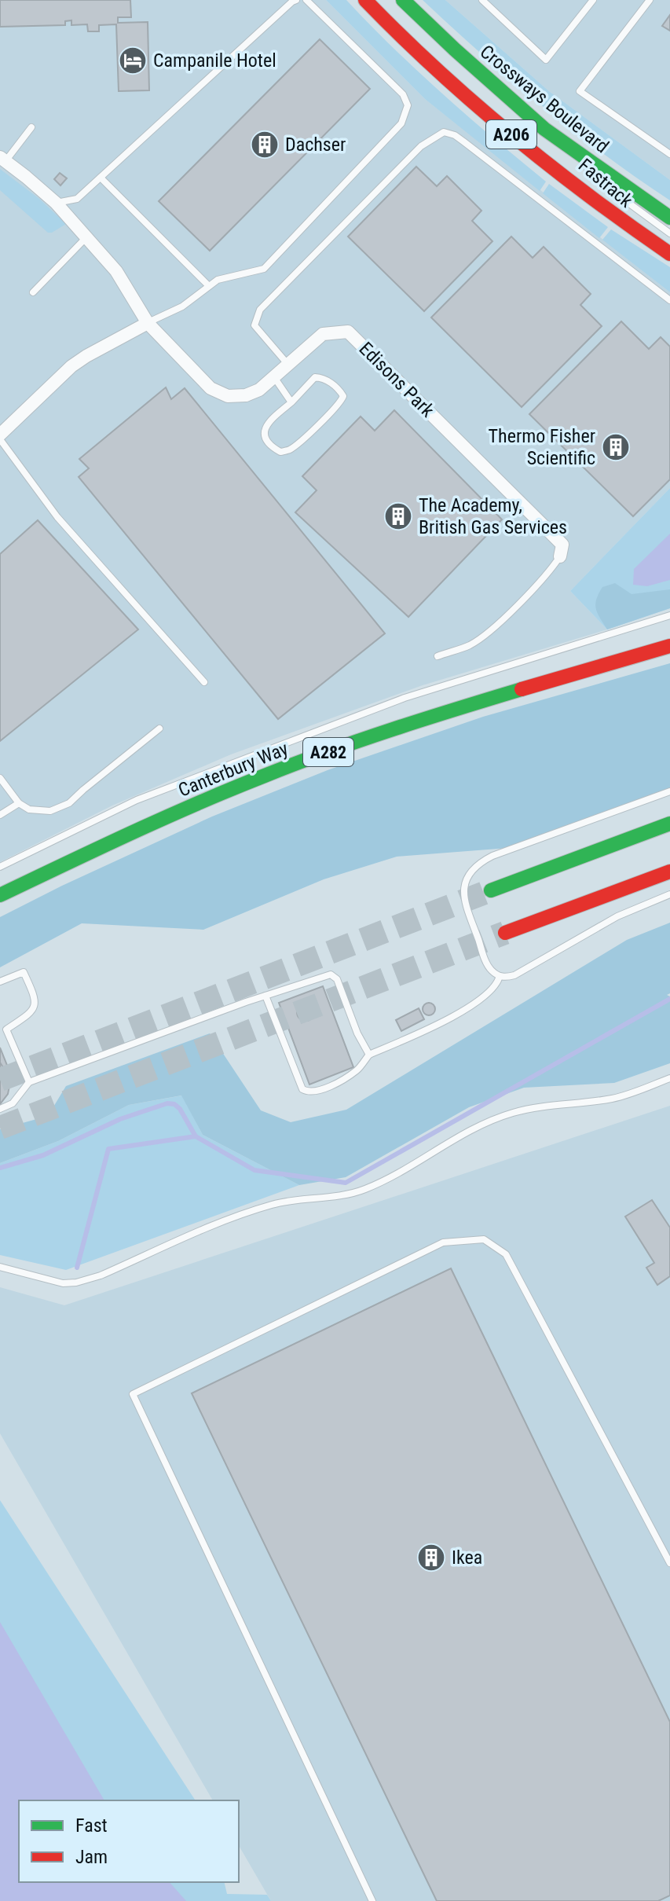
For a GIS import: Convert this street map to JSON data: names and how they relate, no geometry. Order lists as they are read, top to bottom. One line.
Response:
{"streets":{"main road":["Crossways Boulevard","A206","A282","Canterbury Way"],"street":["Edisons Park"],"lane":["Fastrack"]},"crossings":[["Crossways Boulevard","Fastrack"]],"places":{"hotel":["Campanile Hotel"],"building":["Dachser","Thermo Fisher Scientific","The Academy, British Gas Services","Ikea"]},"legend":["Fast","Jam"]}
